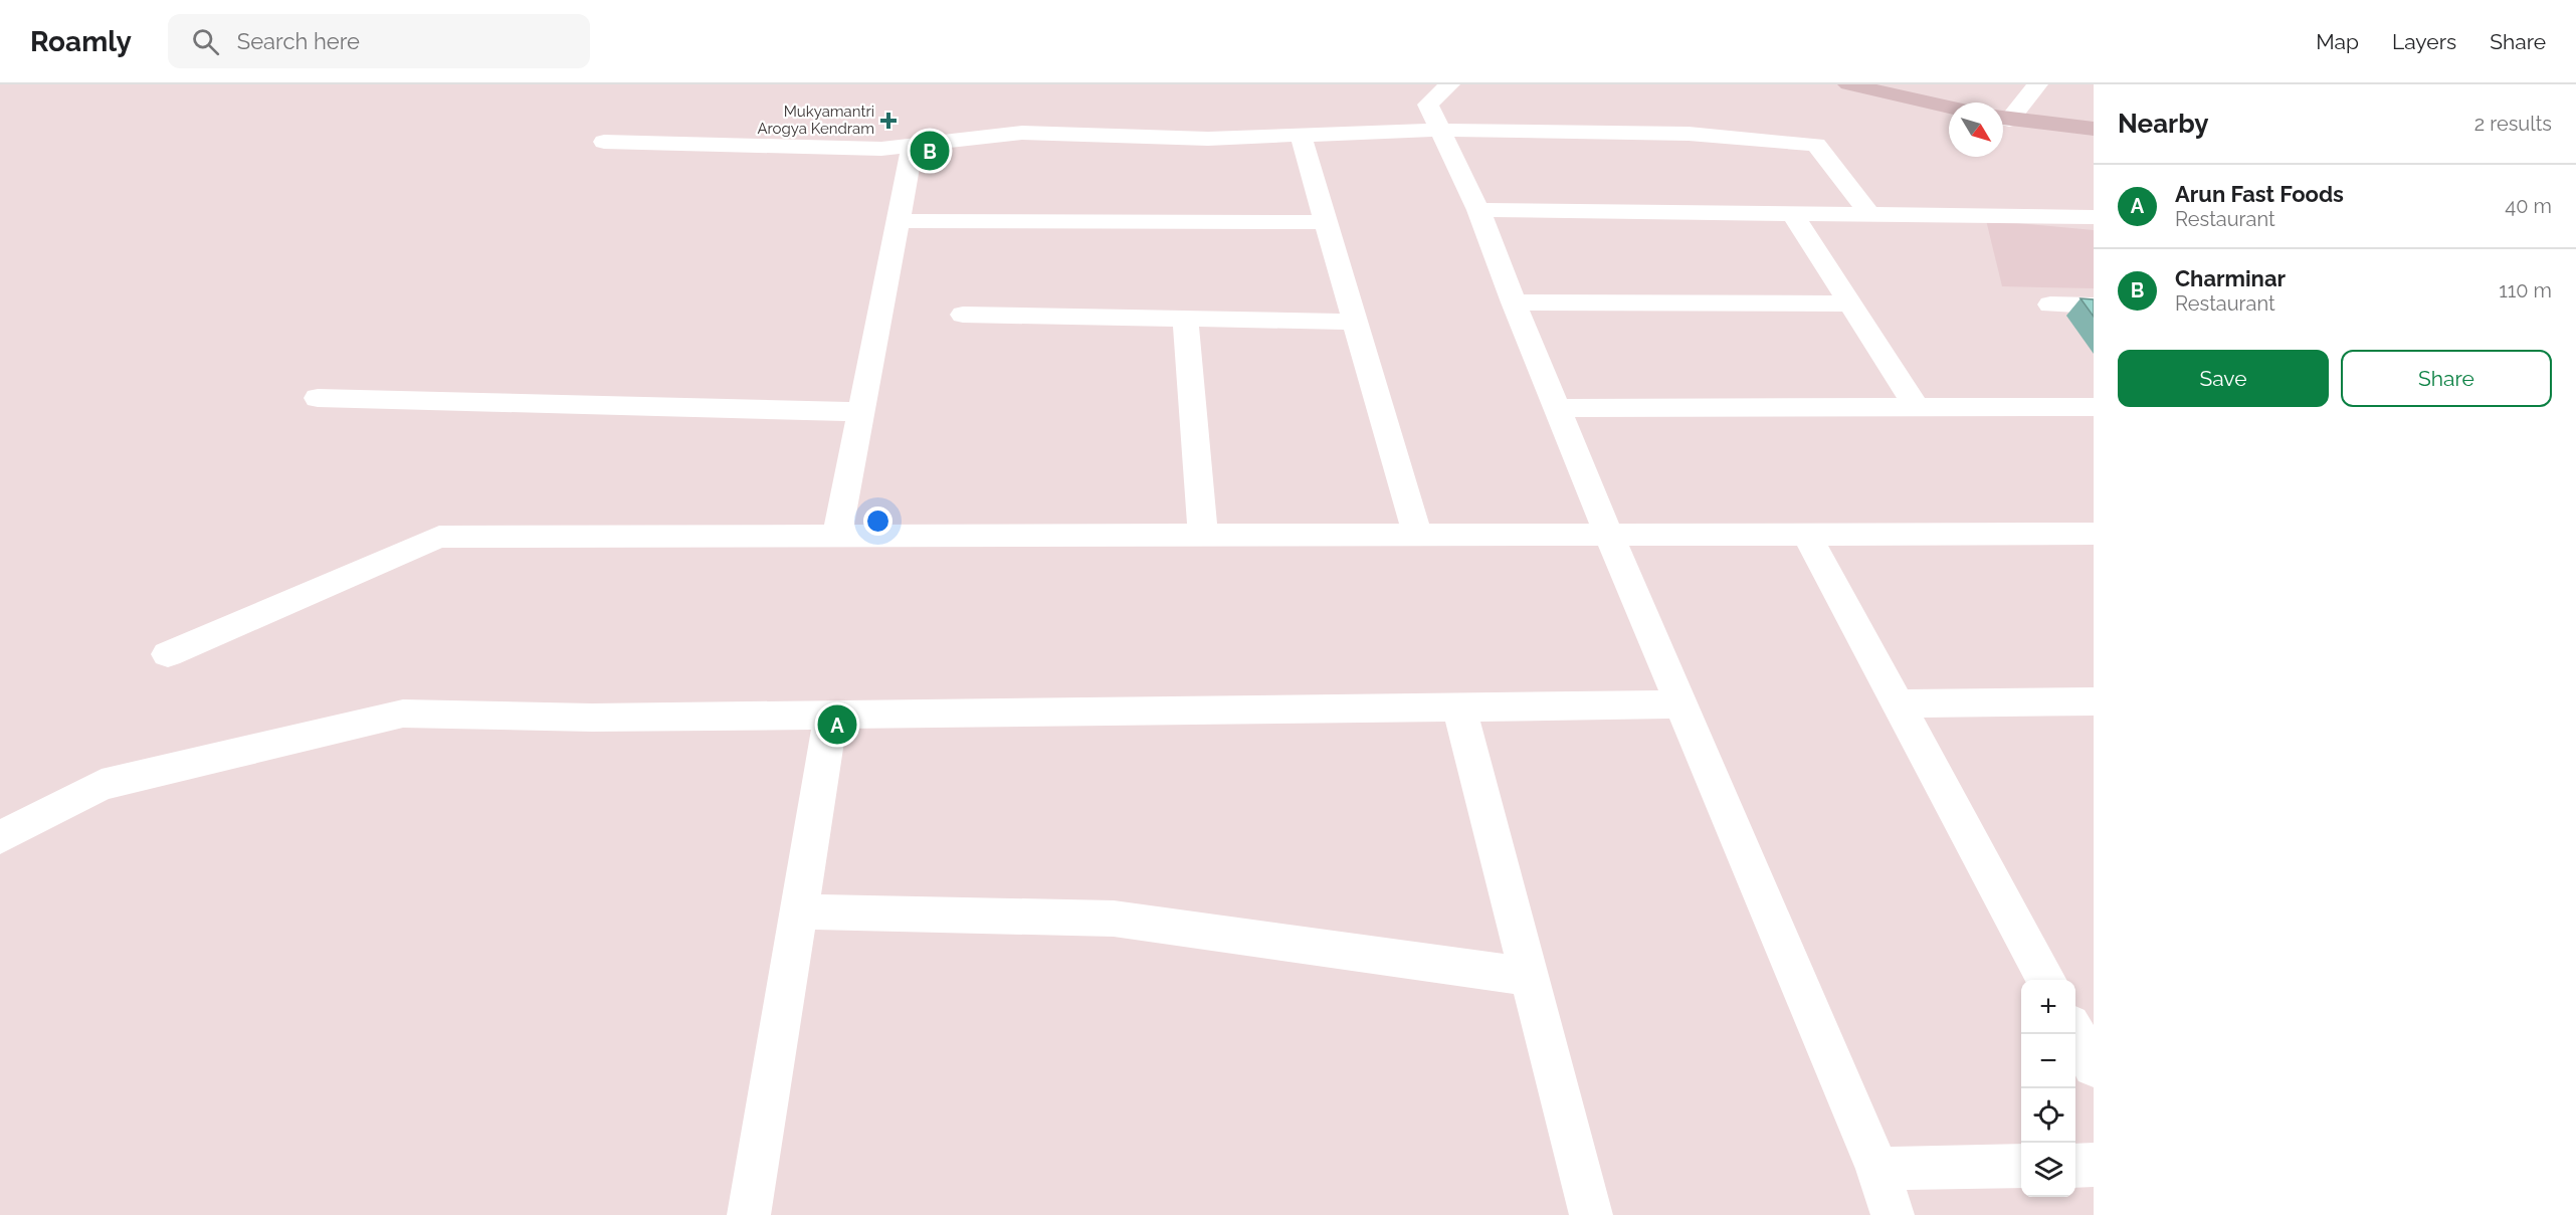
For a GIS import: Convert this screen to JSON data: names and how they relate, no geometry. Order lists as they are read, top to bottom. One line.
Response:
{"places":{"health":["Mukyamantri Arogya Kendram"]},"north":"bottom right","page":{"header":"Roamly","search":"Search here","nav":["Map","Layers","Share"],"heading":["Nearby","2 results"],"pins":["B","A"],"list":[{"mark":"A","name":"Arun Fast Foods","note":"Restaurant","value":"40 m"},{"mark":"B","name":"Charminar","note":"Restaurant","value":"110 m"}],"buttons":["Save","Share"],"map_buttons":["+","−"]}}
